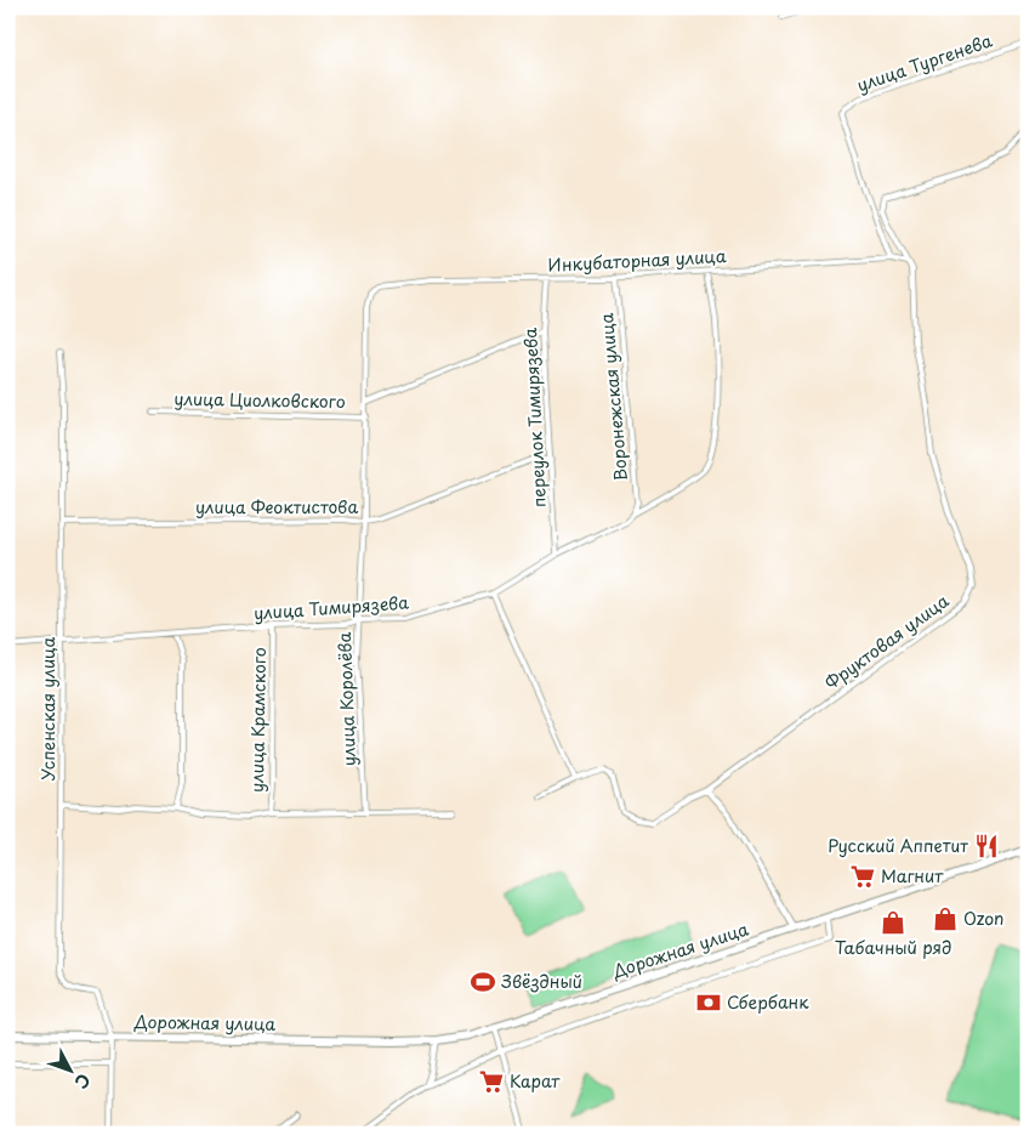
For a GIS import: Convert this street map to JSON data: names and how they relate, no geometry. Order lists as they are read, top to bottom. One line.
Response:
{"streets":{"main road":["Дорожная улица"],"street":["улица Тургенева","Инкубаторная улица","Воронежская улица","улица Циолковского","переулок Тимирязева","улица Феоктистова","улица Тимирязева","Фруктовая улица","улица Королёва","Успенская улица","улица Крамского"]},"crossings":[["улица Тургенева","Инкубаторная улица"],["Инкубаторная улица","Воронежская улица"],["Инкубаторная улица","переулок Тимирязева"],["Инкубаторная улица","улица Тимирязева"],["Инкубаторная улица","Фруктовая улица"],["Инкубаторная улица","улица Королёва"],["Воронежская улица","улица Тимирязева"],["улица Циолковского","переулок Тимирязева"],["улица Циолковского","улица Королёва"],["переулок Тимирязева","улица Феоктистова"],["переулок Тимирязева","улица Тимирязева"],["улица Феоктистова","улица Королёва"],["улица Феоктистова","Успенская улица"],["улица Тимирязева","улица Королёва"],["улица Тимирязева","Успенская улица"],["улица Тимирязева","улица Крамского"],["Успенская улица","Дорожная улица"]],"places":{"restaurant":["Русский Аппетит"],"supermarket":["Магнит","Карат"],"shop":["Ozon","Табачный ряд"],"sports":["Звёздный"],"bank":["Сбербанк"]},"north":"bottom right"}
